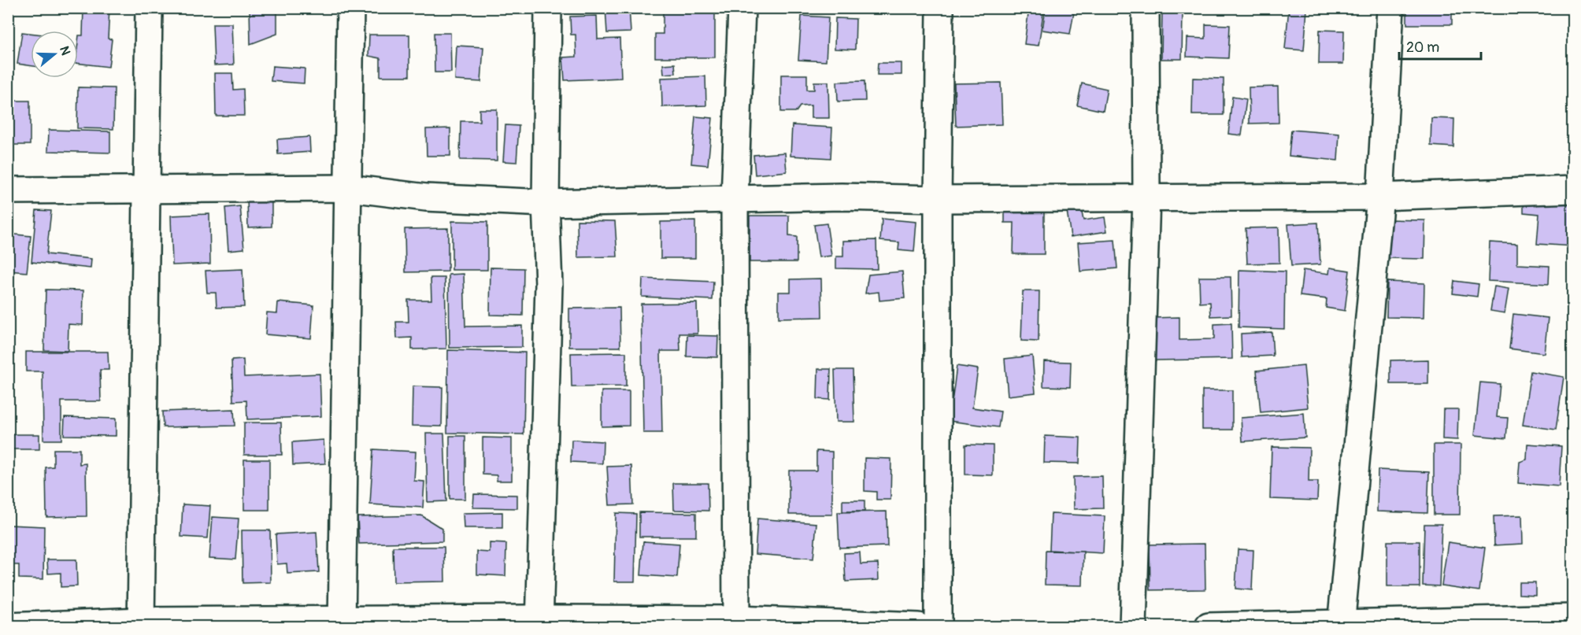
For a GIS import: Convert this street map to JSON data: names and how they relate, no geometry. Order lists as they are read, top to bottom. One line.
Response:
{"scale_bar":"20 m","north":"right"}
